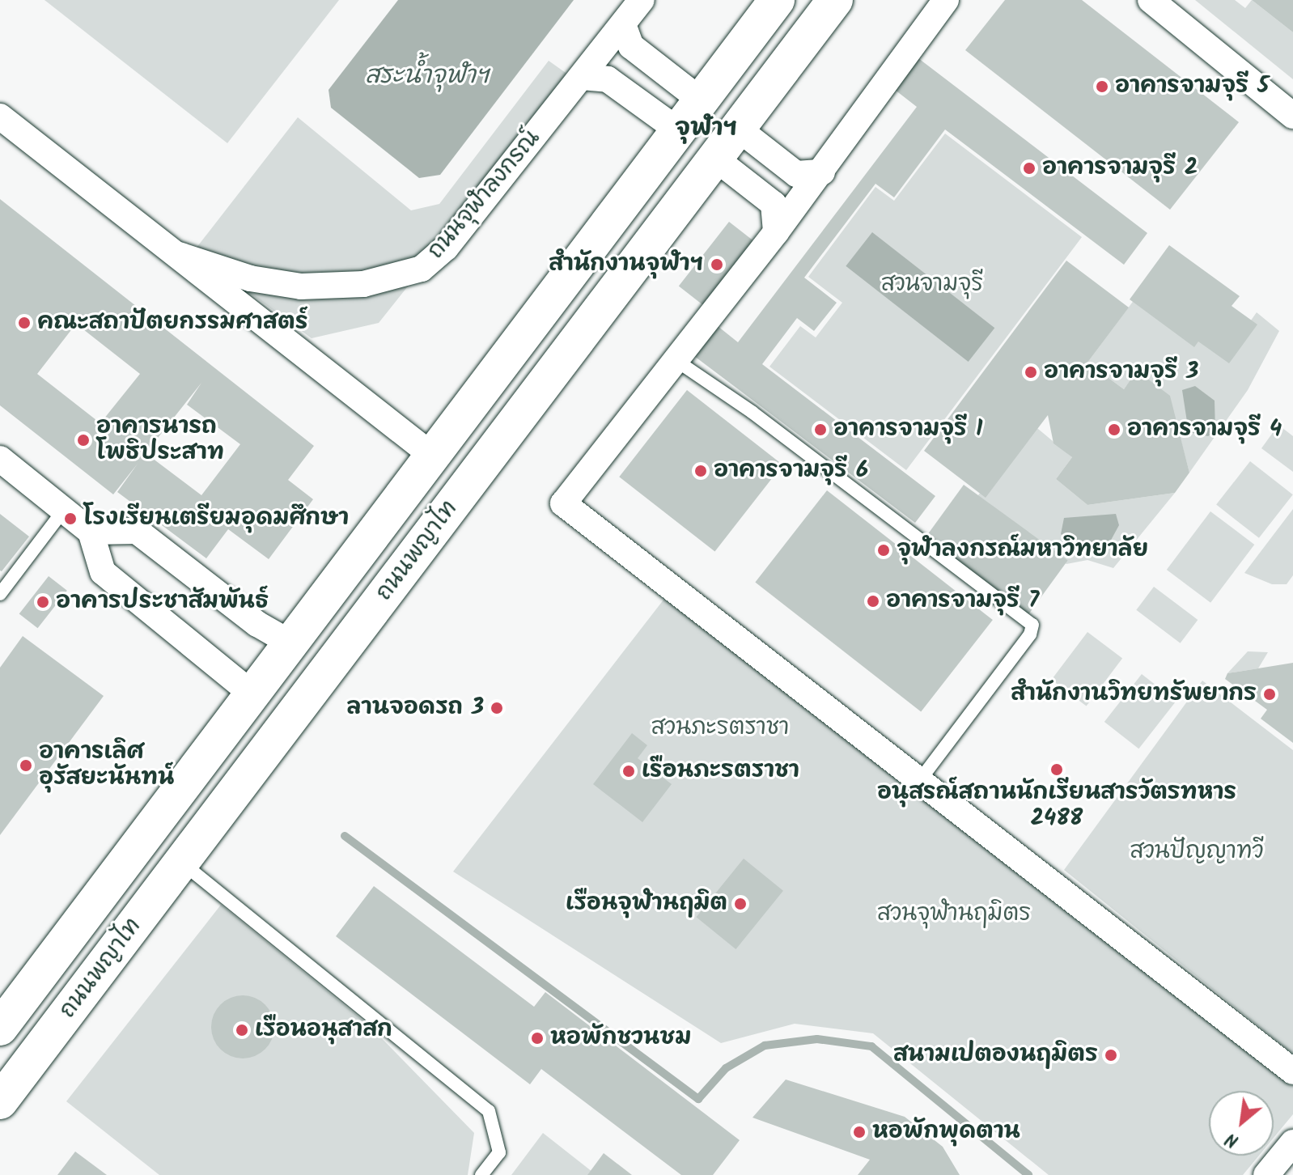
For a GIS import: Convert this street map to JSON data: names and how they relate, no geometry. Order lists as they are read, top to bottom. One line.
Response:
{"streets":{"main road":["ถนนพญาไท"],"street":["ถนนจุฬาลงกรณ์"]},"districts":["จุฬาฯ"],"water":["สระน้ำจุฬาฯ"],"parks":["สวนจามจุรี","สวนภะรตราชา","สวนปัญญาทวี","สวนจุฬานฤมิตร"],"places":["อาคารจามจุรี 5","อาคารจามจุรี 2","สำนักงานจุฬาฯ","คณะสถาปัตยกรรมศาสตร์","อาคารจามจุรี 3","อาคารจามจุรี 1","อาคารจามจุรี 4","อาคารนารถ โพธิประสาท","อาคารจามจุรี 6","โรงเรียนเตรียมอุดมศึกษา","จุฬาลงกรณ์มหาวิทยาลัย","อาคารจามจุรี 7","อาคารประชาสัมพันธ์","สำนักงานวิทยทรัพยากร","ลานจอดรถ 3","อาคารเลิศ อุรัสยะนันทน์","อนุสรณ์สถานนักเรียนสารวัตรทหาร 2488","เรือนภะรตราชา","เรือนจุฬานฤมิต","เรือนอนุสาสก","หอพักชวนชม","สนามเปตองนฤมิตร","หอพักพุดตาน"],"north":"bottom left"}
